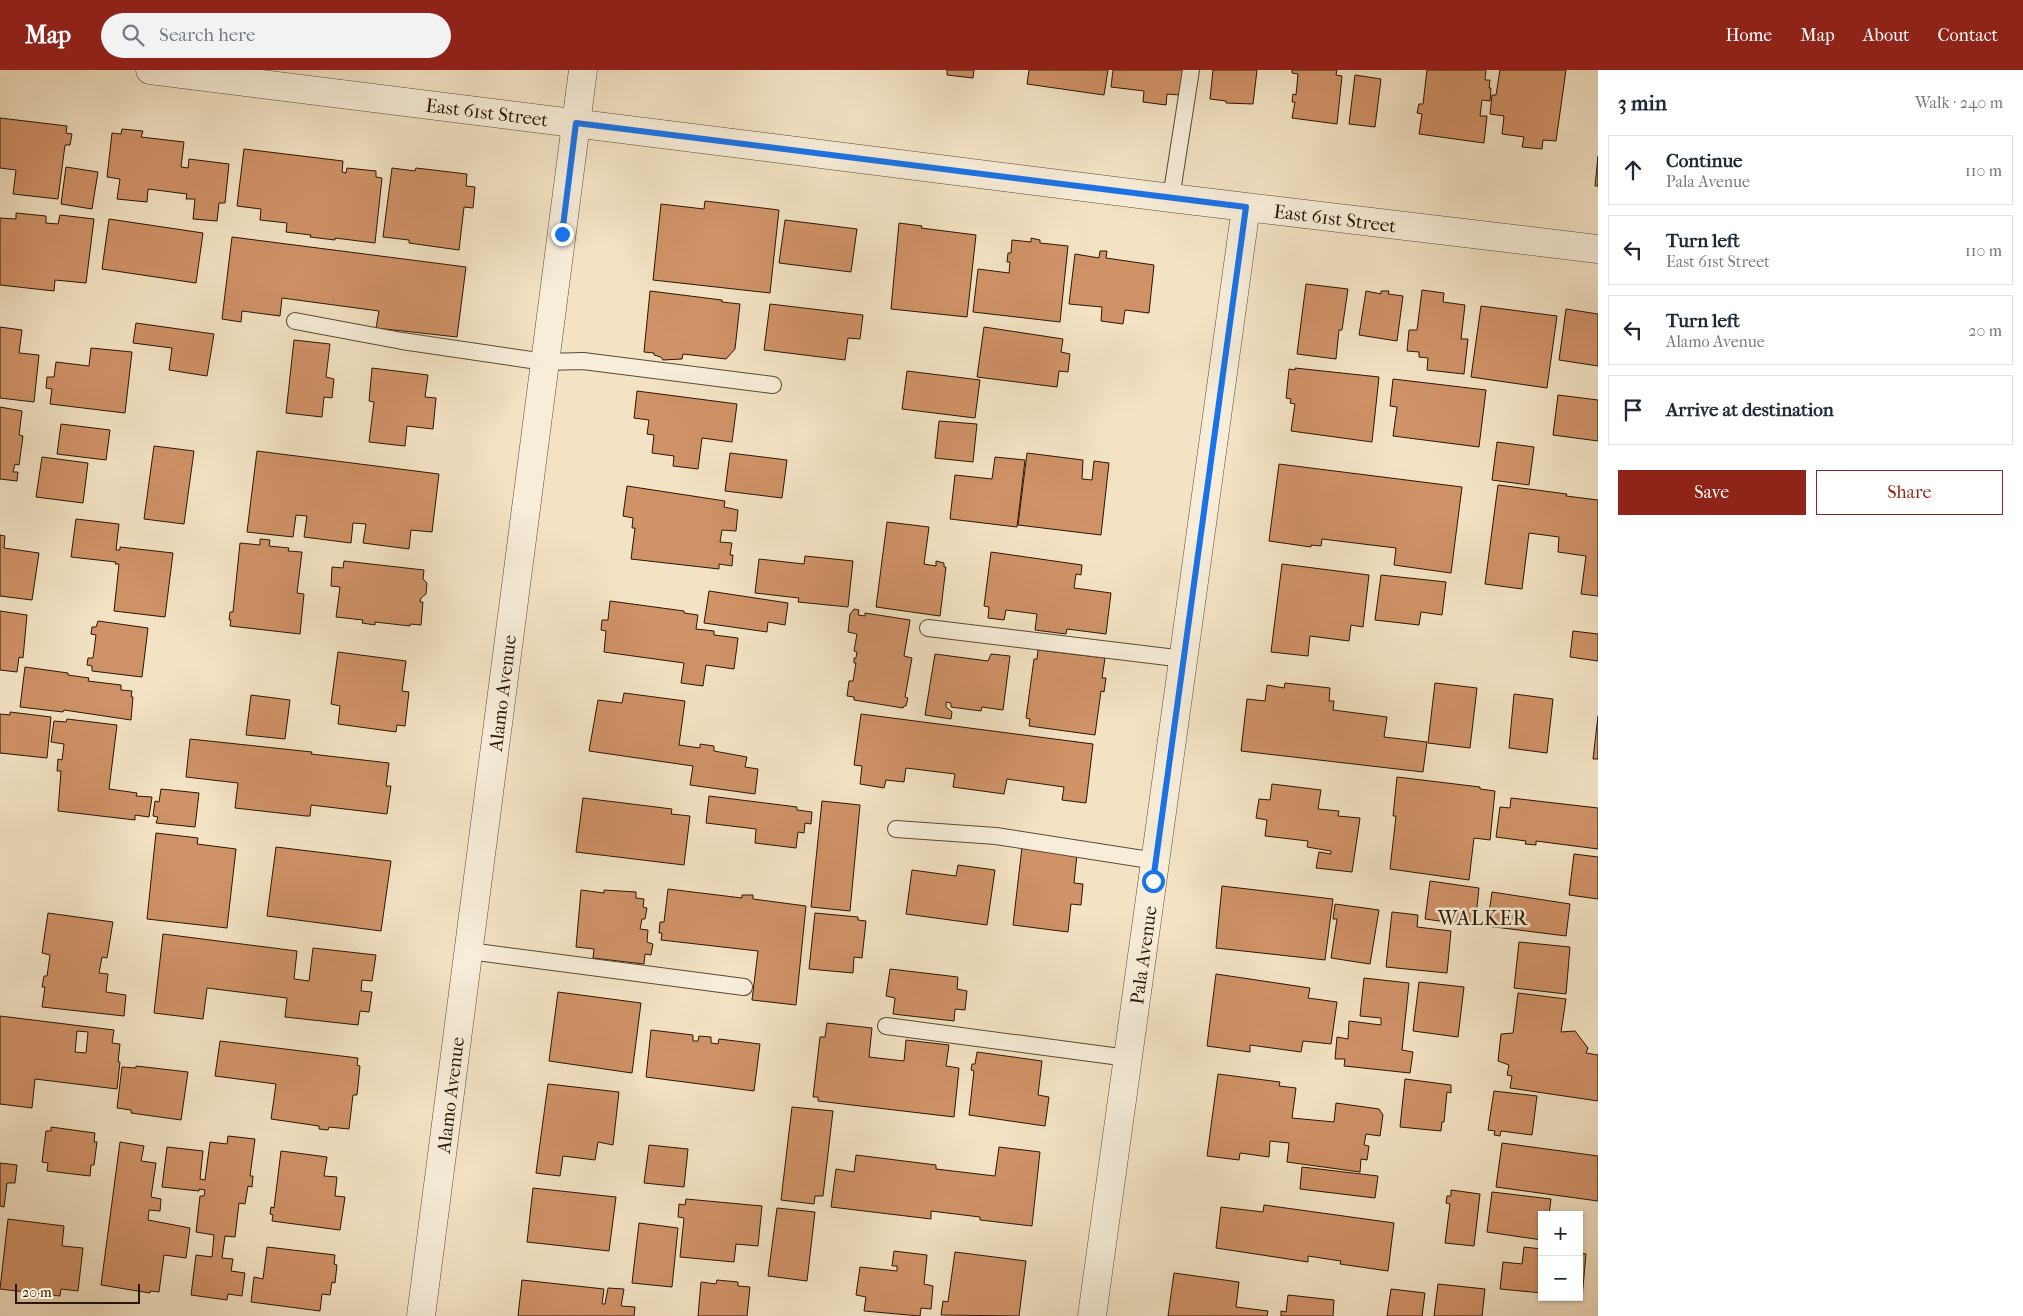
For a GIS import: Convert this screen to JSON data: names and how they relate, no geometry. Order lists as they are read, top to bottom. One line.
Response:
{"streets":{"street":["East 61st Street","Alamo Avenue","Pala Avenue"]},"crossings":[["East 61st Street","Alamo Avenue"],["East 61st Street","Pala Avenue"]],"districts":["WALKER"],"scale_bar":"20 m","page":{"header":"Map","search":"Search here","nav":["Home","Map","About","Contact"],"heading":["3 min","Walk · 240 m"],"list":[["Continue","Pala Avenue","110 m"],["Turn left","East 61st Street","110 m"],["Turn left","Alamo Avenue","20 m"],"Arrive at destination"],"buttons":["Save","Share"],"map_buttons":["+","−"],"scale":"20 m"}}
